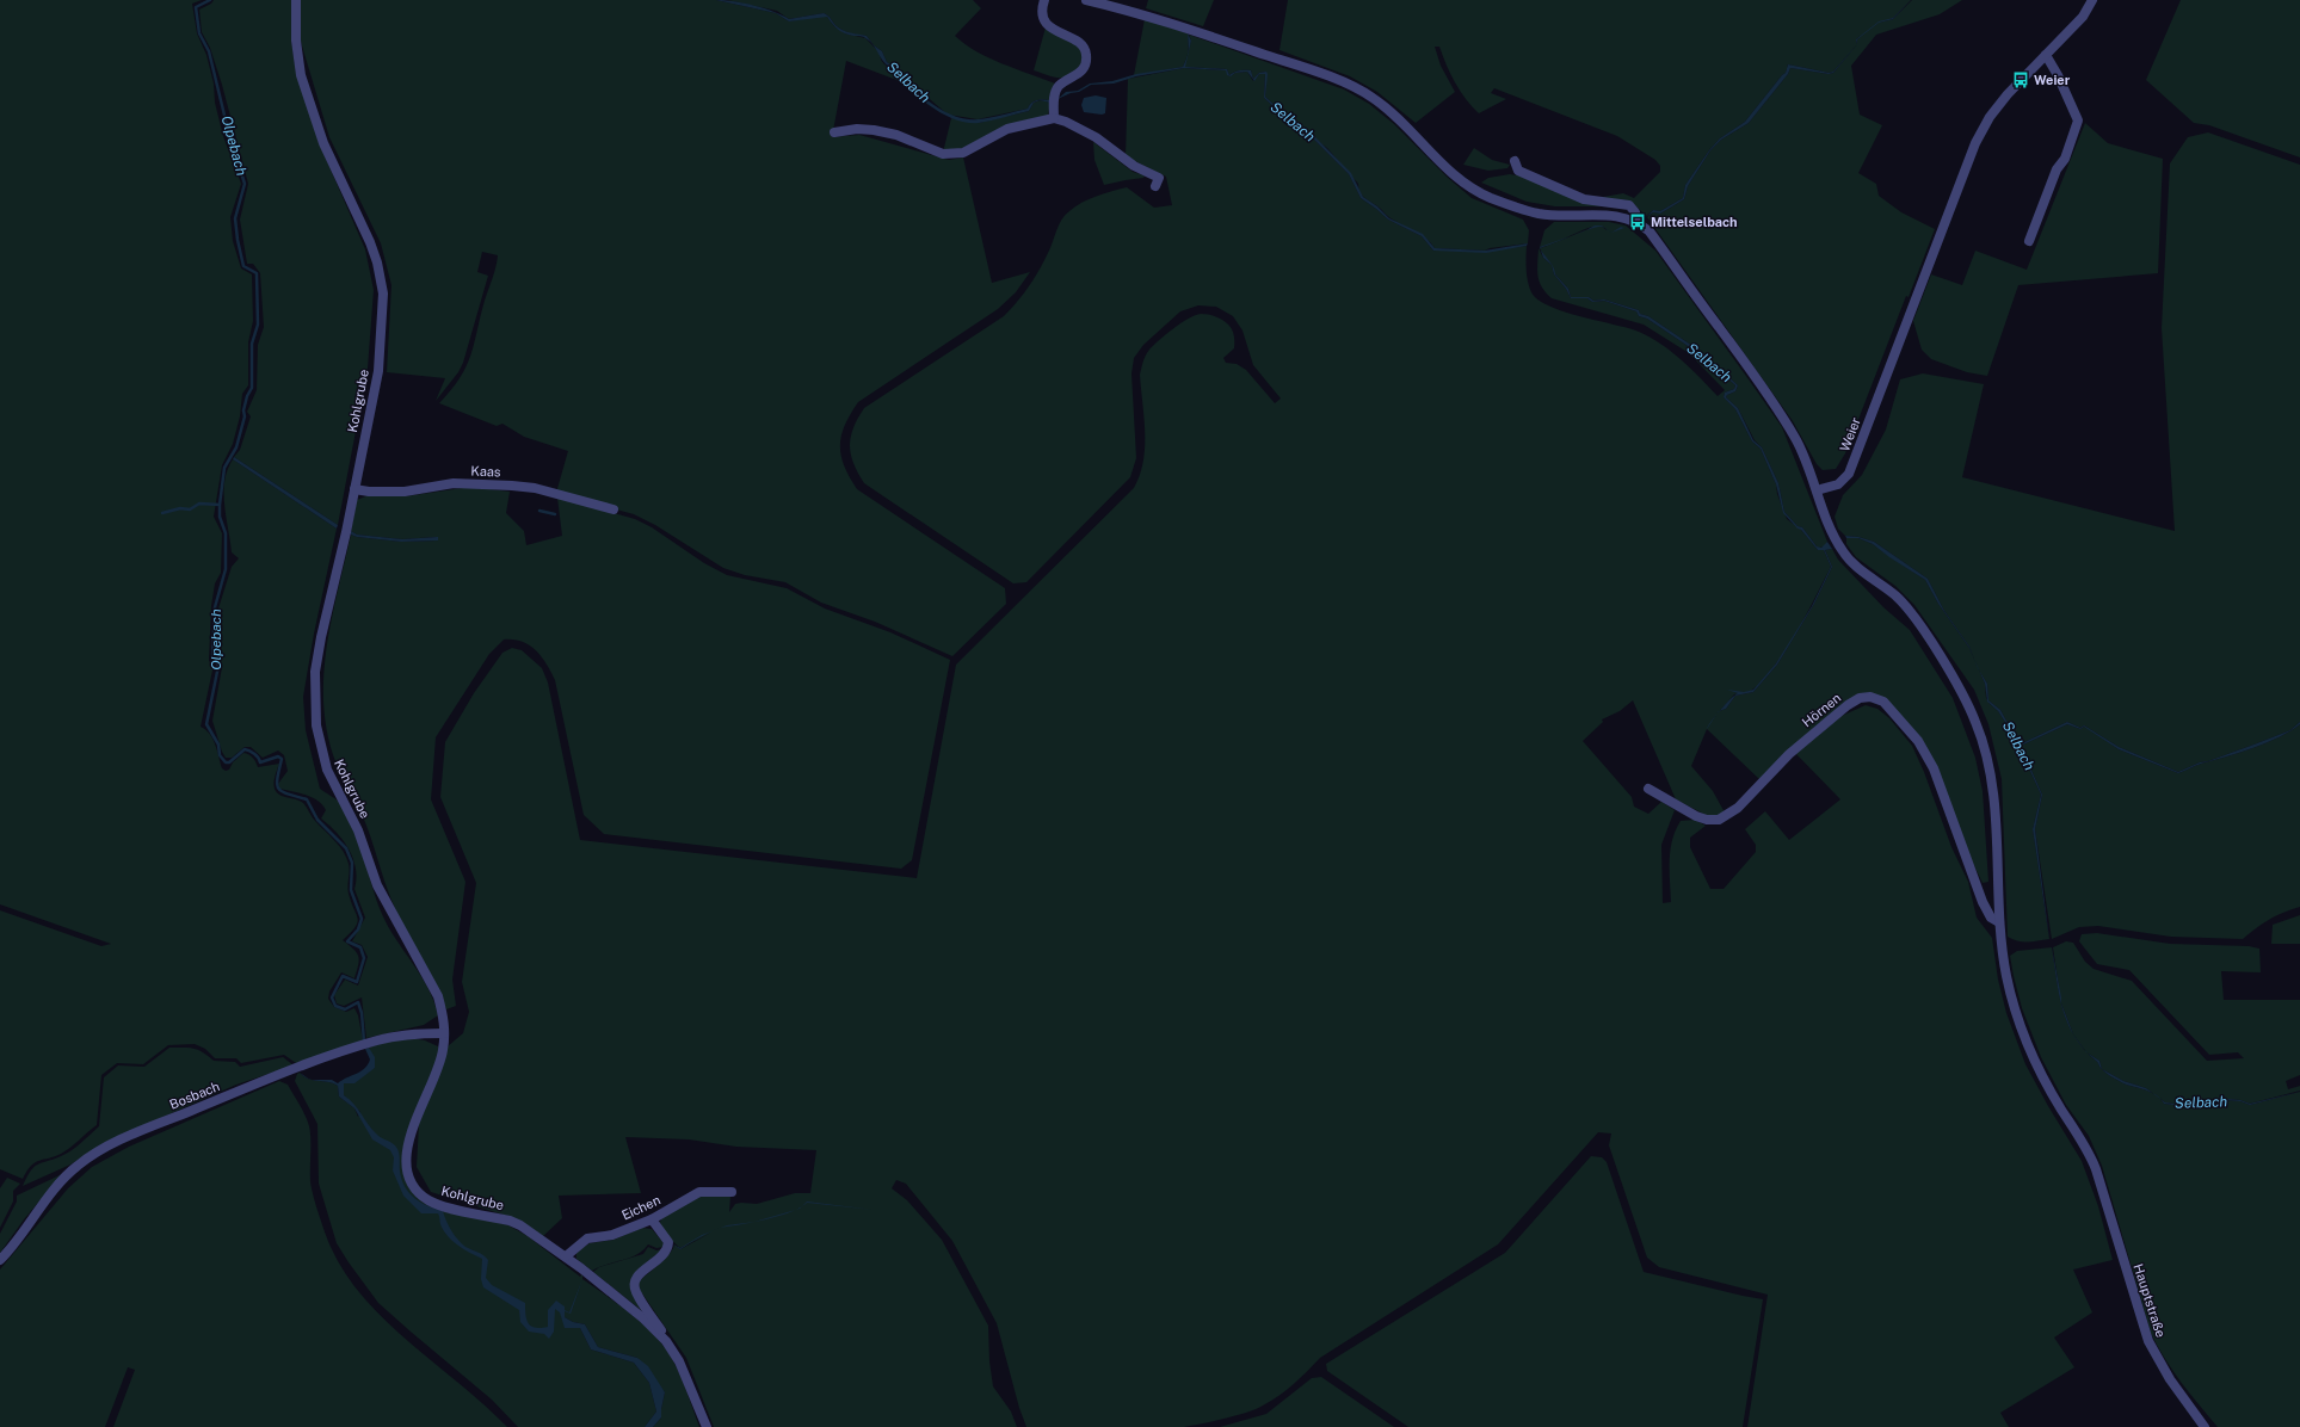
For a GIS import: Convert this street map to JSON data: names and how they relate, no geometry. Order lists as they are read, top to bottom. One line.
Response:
{"streets":{"street":["Kohlgrube","Weier","Kaas","Hörnen","Bosbach","Eichen","Hauptstraße"]},"crossings":[["Kohlgrube","Kaas"],["Kohlgrube","Bosbach"],["Kohlgrube","Eichen"],["Hörnen","Hauptstraße"]],"water":["Selbach","Olpebach"],"places":{"bus stop":["Weier","Mittelselbach"]}}
